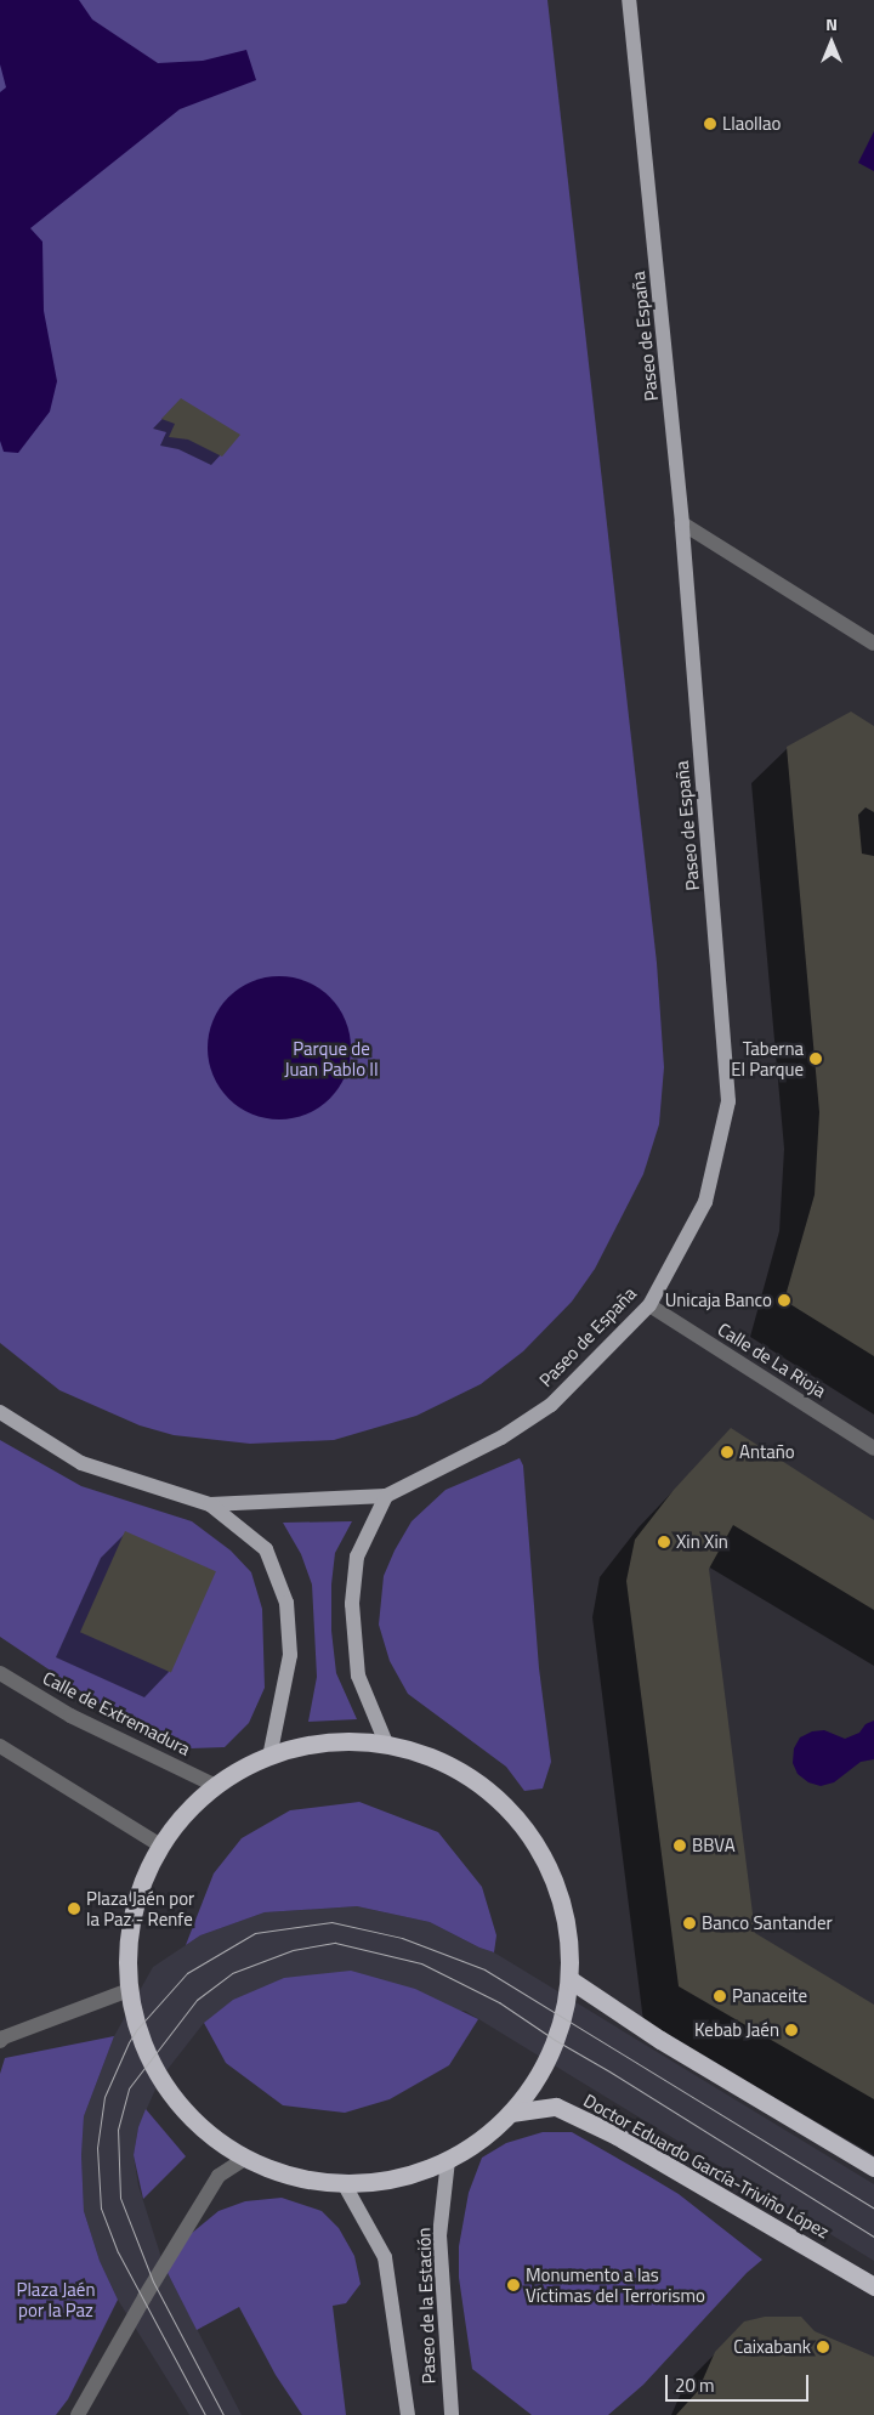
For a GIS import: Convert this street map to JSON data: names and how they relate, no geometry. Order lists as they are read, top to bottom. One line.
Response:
{"streets":{"highway":["Doctor Eduardo García-Triviño López"],"main road":["Paseo de España","Paseo de la Estación"],"street":["Calle de La Rioja","Calle de Extremadura"]},"crossings":[["Paseo de España","Calle de La Rioja"]],"parks":["Parque de Juan Pablo II","Plaza Jaén por la Paz"],"places":["Llaollao","Taberna El Parque","Unicaja Banco","Antaño","Xin Xin","BBVA","Plaza Jaén por la Paz - Renfe","Banco Santander","Panaceite","Kebab Jaén","Monumento a las Víctimas del Terrorismo","Caixabank"],"scale_bar":"20 m","north":"top"}
